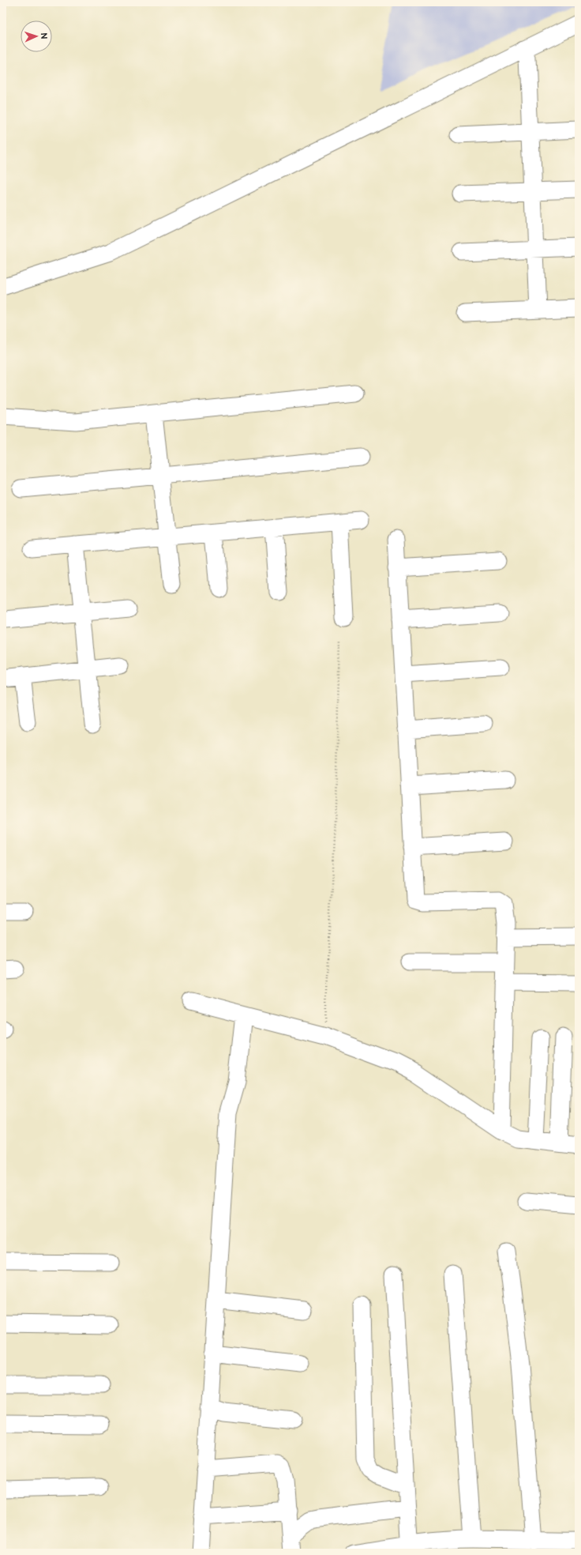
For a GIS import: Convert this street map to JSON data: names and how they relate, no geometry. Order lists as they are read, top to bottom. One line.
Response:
{"north":"right"}
